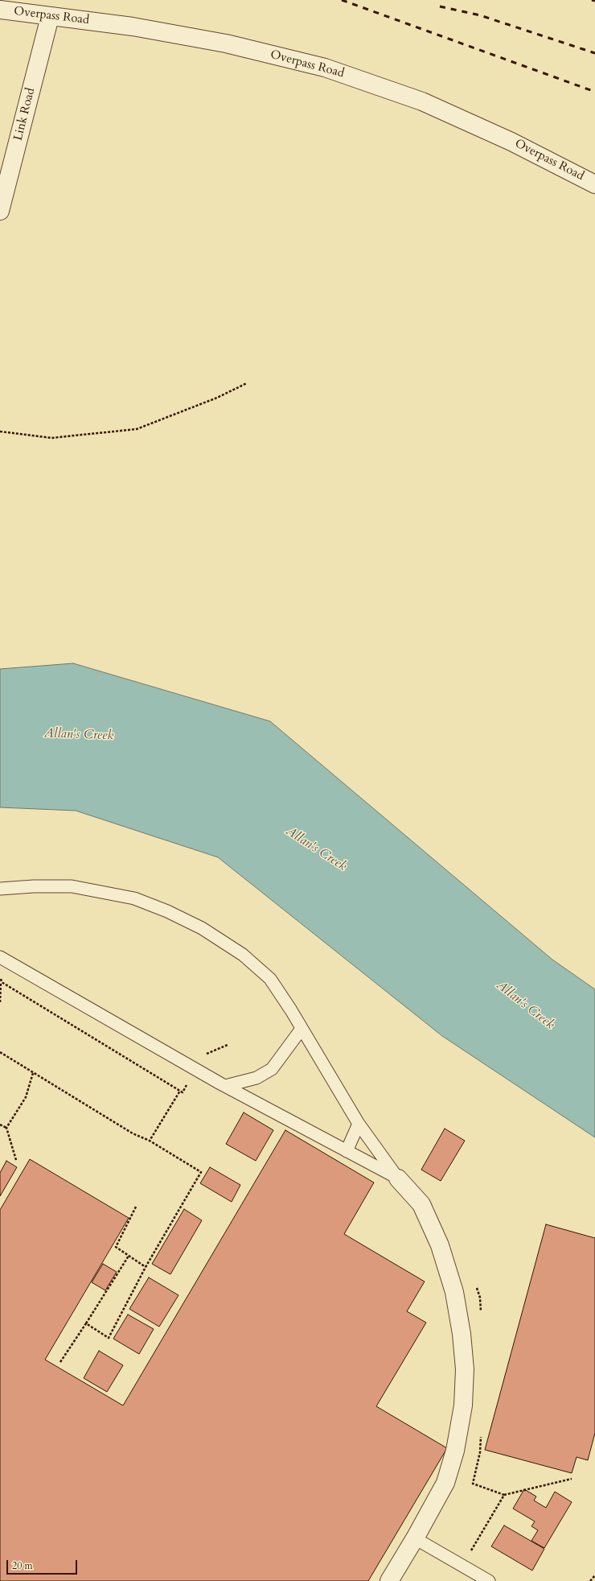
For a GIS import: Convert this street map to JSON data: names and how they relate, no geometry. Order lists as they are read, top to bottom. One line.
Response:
{"streets":{"street":["Overpass Road","Link Road"]},"crossings":[["Overpass Road","Link Road"]],"water":["Allan's Creek"],"scale_bar":"20 m"}
